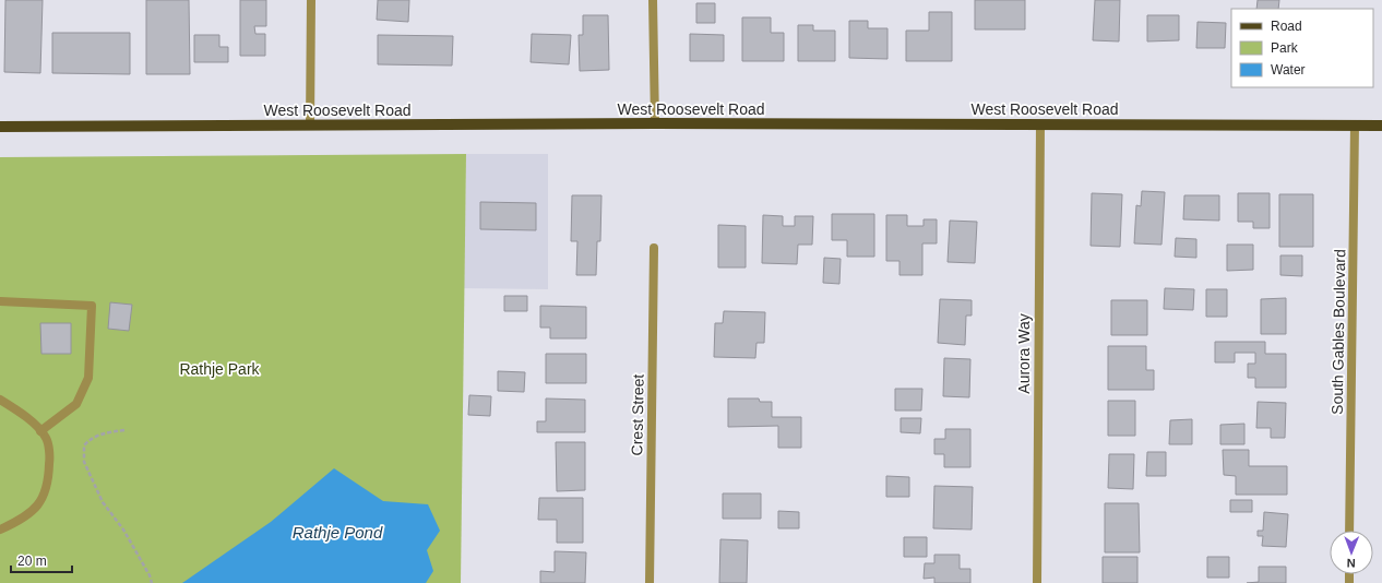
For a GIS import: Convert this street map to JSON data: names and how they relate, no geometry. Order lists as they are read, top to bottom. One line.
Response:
{"streets":{"main road":["West Roosevelt Road"],"street":["South Gables Boulevard","Aurora Way","Crest Street"]},"crossings":[["West Roosevelt Road","South Gables Boulevard"],["West Roosevelt Road","Aurora Way"]],"water":["Rathje Pond"],"parks":["Rathje Park"],"legend":["Road","Park","Water"],"scale_bar":"20 m","north":"bottom"}
